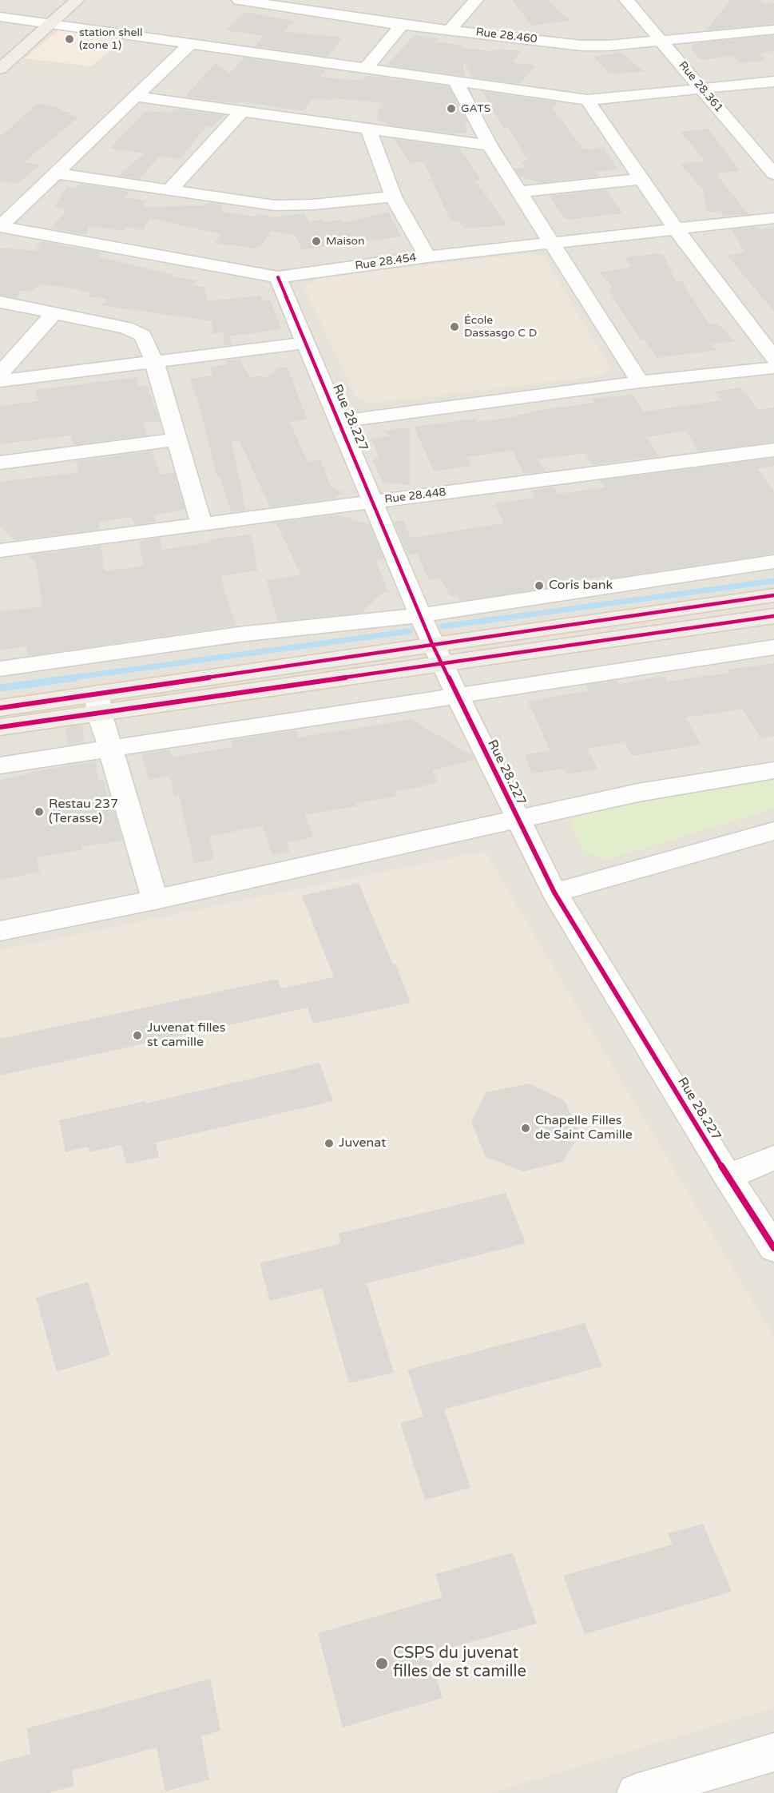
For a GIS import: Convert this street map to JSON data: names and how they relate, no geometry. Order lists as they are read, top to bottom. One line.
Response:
{"streets":{"street":["Rue 28.460","Rue 28.361","Rue 28.454","Rue 28.227","Rue 28.448"]},"crossings":[["Rue 28.460","Rue 28.361"],["Rue 28.454","Rue 28.227"],["Rue 28.227","Rue 28.448"]],"places":["station shell (zone 1)","GATS","Maison","École Dassasgo C D","Coris bank","Restau 237 (Terasse)","Juvenat filles st camille","Chapelle Filles de Saint Camille","Juvenat","CSPS du juvenat filles de st camille"]}
